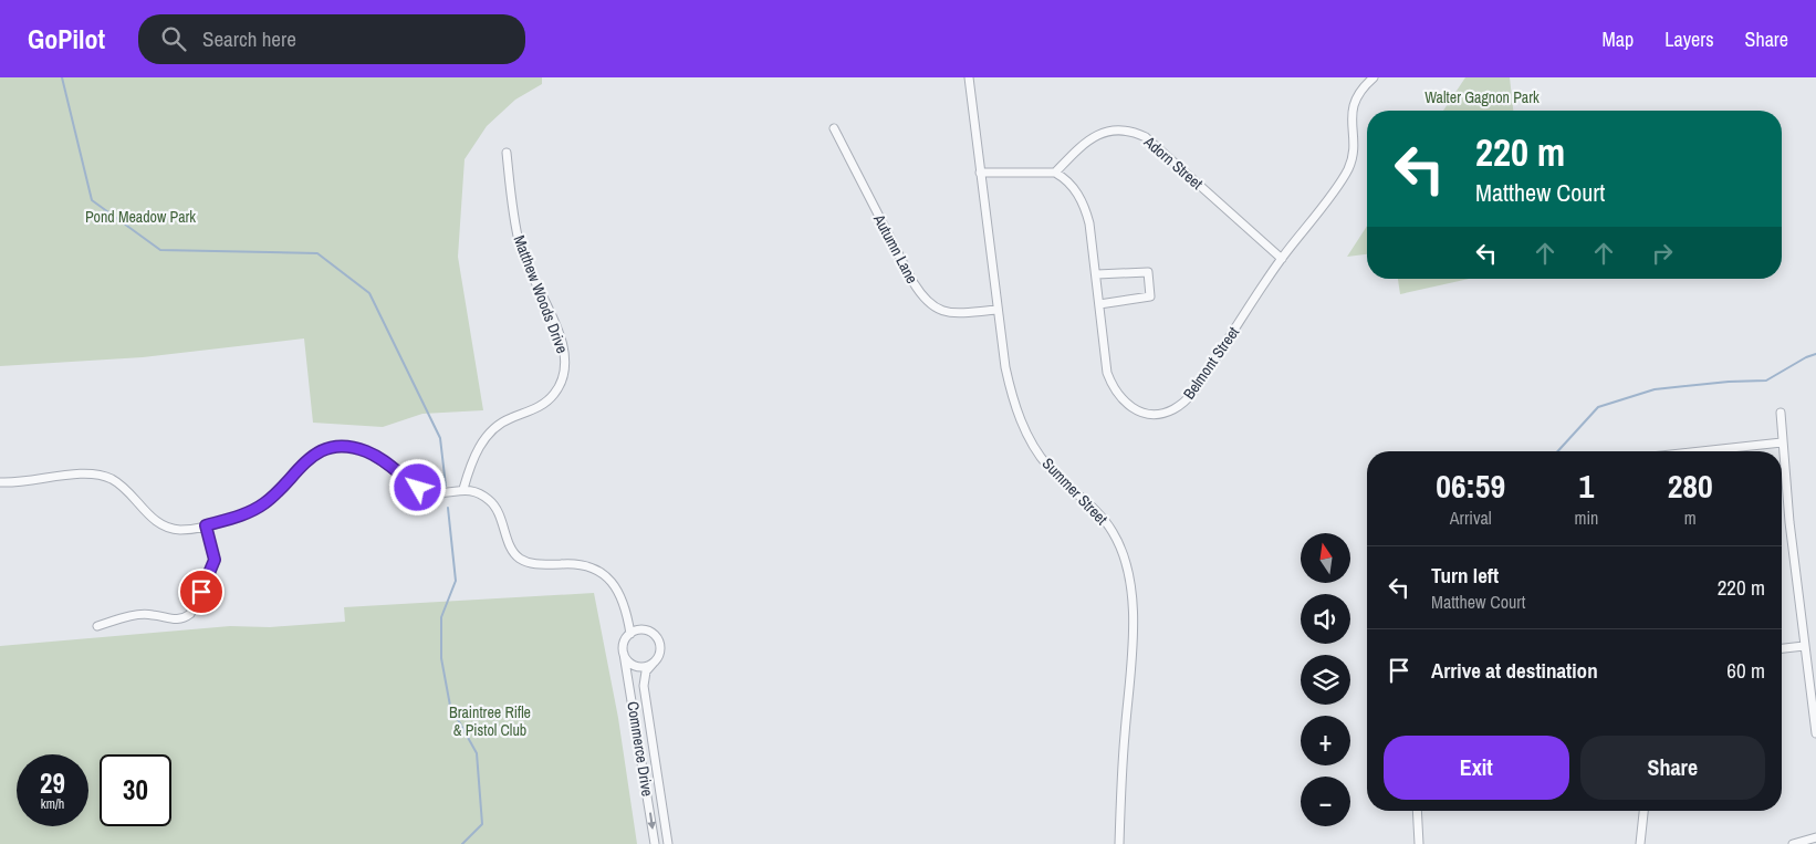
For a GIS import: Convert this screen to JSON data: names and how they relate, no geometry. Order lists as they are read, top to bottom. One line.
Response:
{"streets":{"street":["Adorn Street","Autumn Lane","Matthew Woods Drive","Belmont Street","Summer Street","Commerce Drive"]},"crossings":[["Adorn Street","Belmont Street"],["Autumn Lane","Summer Street"]],"parks":["Walter Gagnon Park","Pond Meadow Park","Braintree Rifle & Pistol Club"],"north":"top","page":{"header":"GoPilot","search":"Search here","nav":["Map","Layers","Share"],"turn":["220 m","Matthew Court"],"eta":["06:59","Arrival","1","min","280","m"],"map_buttons":["+","−"],"list":[{"name":"Turn left","note":"Matthew Court","value":"220 m"},{"name":"Arrive at destination","value":"60 m"}],"buttons":["Exit","Share"],"speed":"29 km/h","limit":"30"}}
